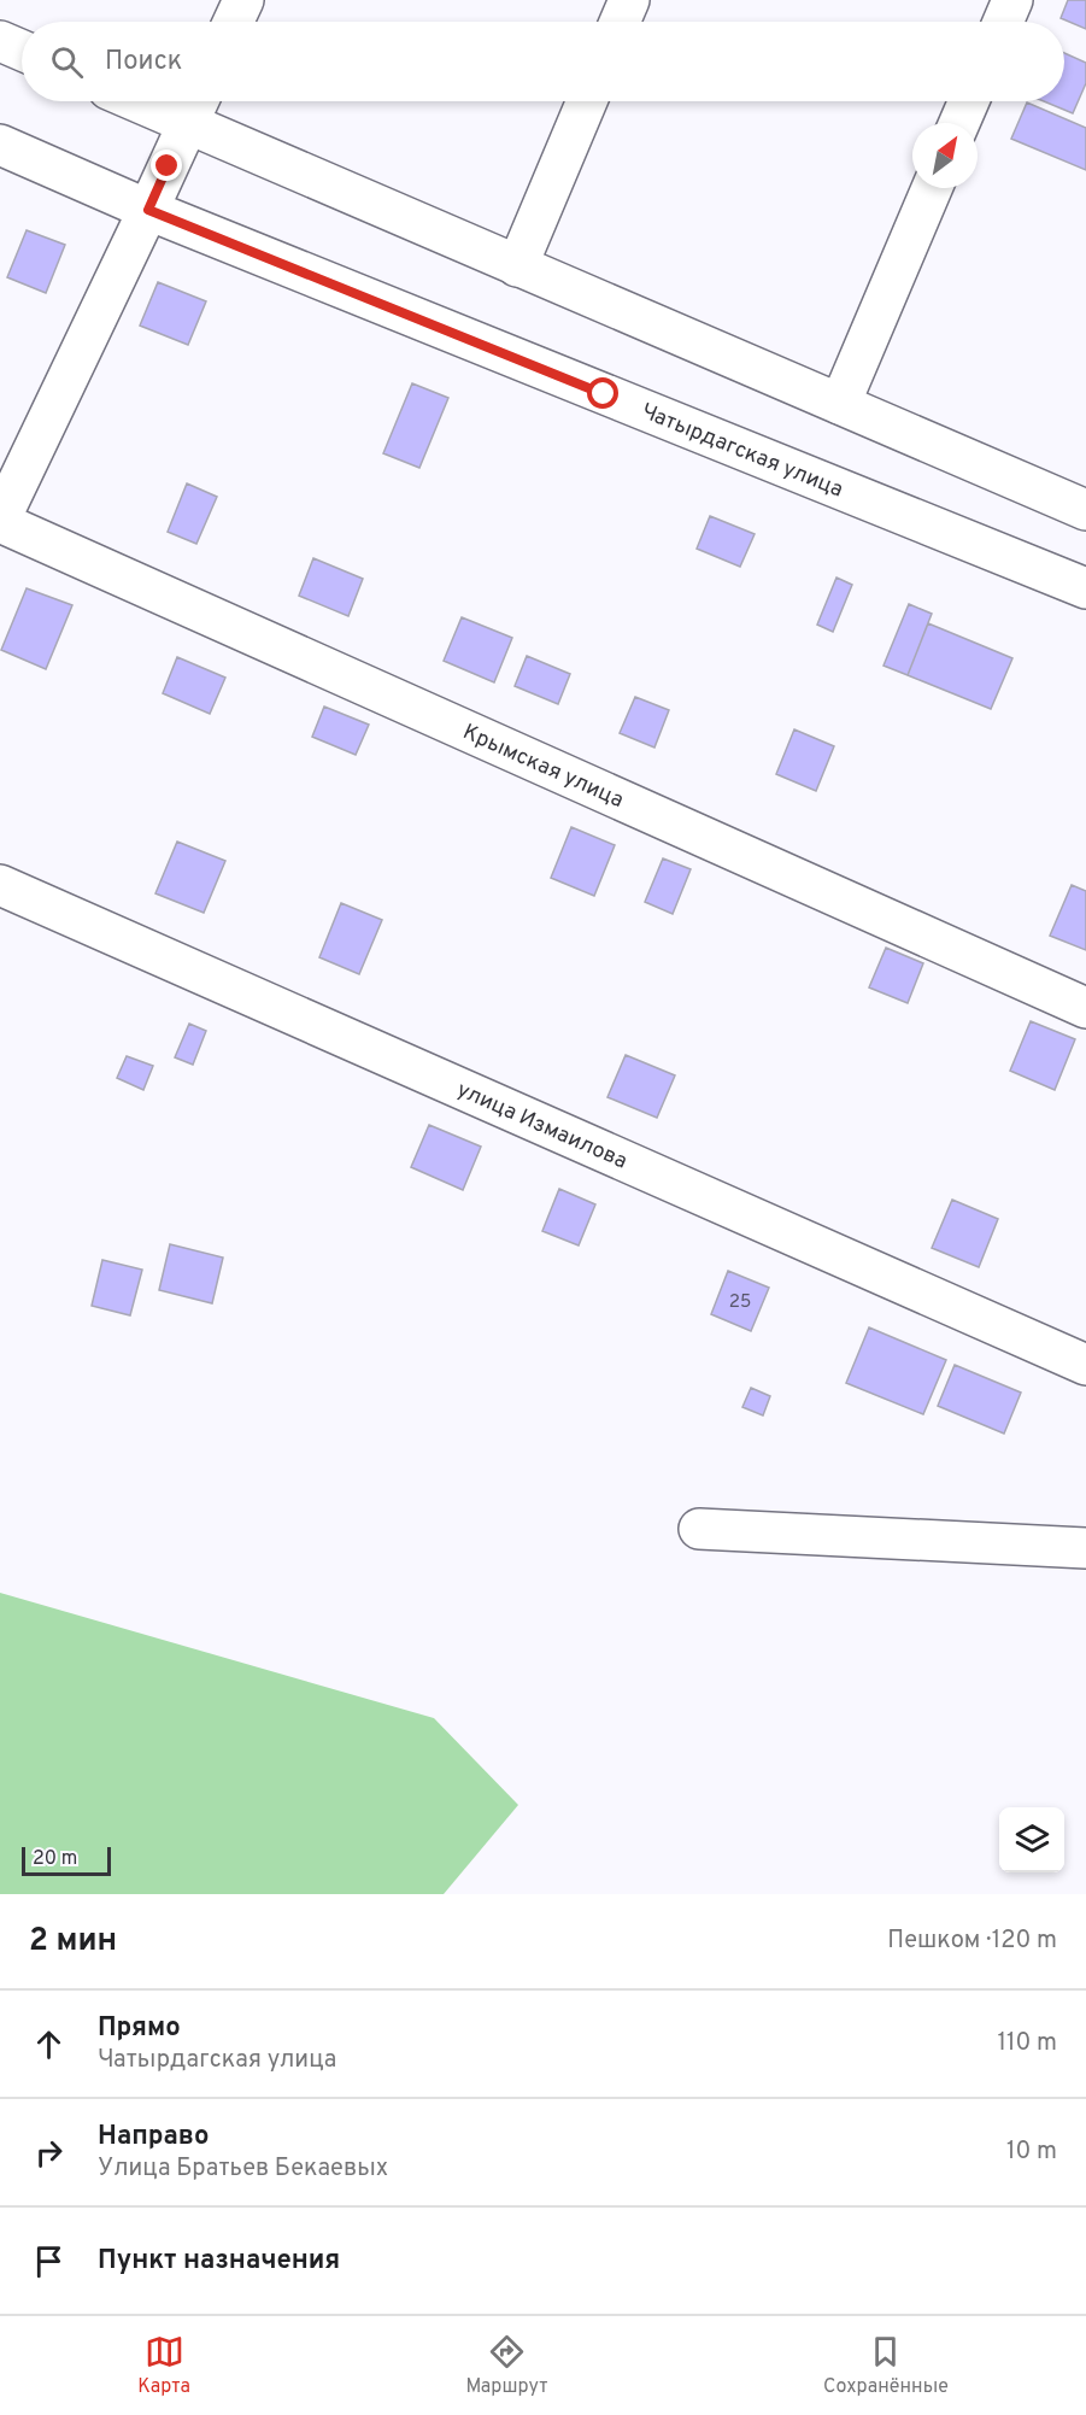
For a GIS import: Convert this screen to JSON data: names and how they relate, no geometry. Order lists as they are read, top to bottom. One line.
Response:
{"streets":{"street":["Чатырдагская улица","Крымская улица","улица Измаилова"]},"house_numbers":["25"],"scale_bar":"20 m","north":"top right","page":{"search":"Поиск","scale":"20 m","heading":["2 мин","Пешком · 120 m"],"list":[["Прямо","Чатырдагская улица","110 m"],["Направо","Улица Братьев Бекаевых","10 m"],"Пункт назначения"],"nav":["Карта","Маршрут","Сохранённые"]}}
